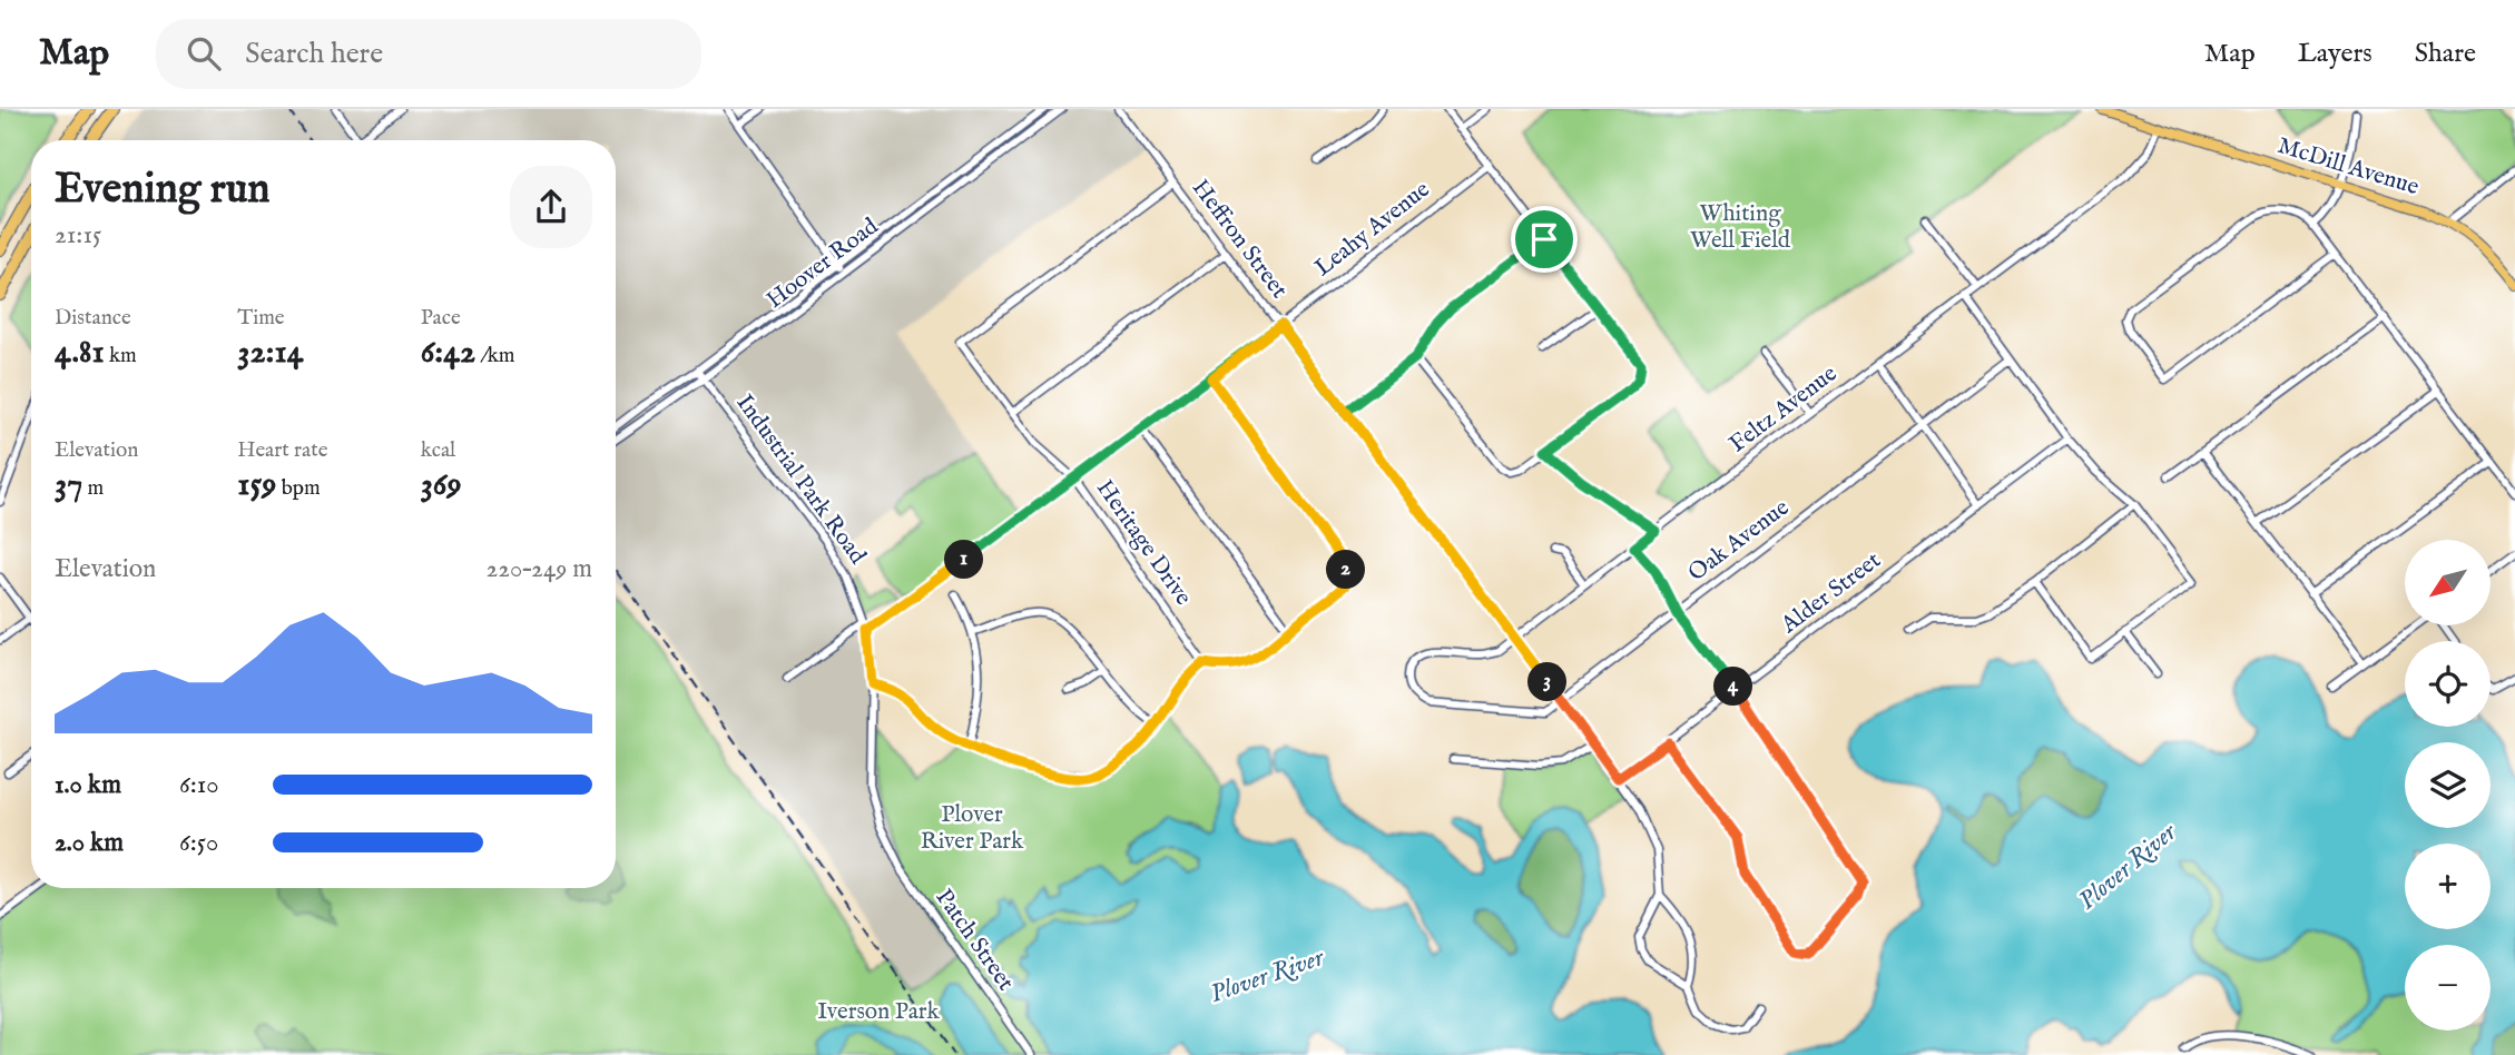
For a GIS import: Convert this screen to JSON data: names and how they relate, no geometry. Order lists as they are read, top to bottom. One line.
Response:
{"streets":{"main road":["McDill Avenue"],"street":["Leahy Avenue","Heffron Street","Hoover Road","Feltz Avenue","Industrial Park Road","Oak Avenue","Heritage Drive","Alder Street","Patch Street"]},"crossings":[["McDill Avenue","Feltz Avenue"],["Leahy Avenue","Heffron Street"],["Leahy Avenue","Industrial Park Road"],["Leahy Avenue","Heritage Drive"],["Heffron Street","Feltz Avenue"],["Heffron Street","Oak Avenue"],["Heffron Street","Heritage Drive"],["Heffron Street","Alder Street"],["Hoover Road","Industrial Park Road"],["Feltz Avenue","Oak Avenue"],["Industrial Park Road","Patch Street"]],"water":["Plover River"],"parks":["Whiting Well Field","Plover River Park","Iverson Park"],"north":"bottom left","page":{"header":"Map","search":"Search here","nav":["Map","Layers","Share"],"heading":["Evening run","21:15"],"stats":[["Distance","4.81 km"],["Time","32:14"],["Pace","6:42 /km"],["Elevation","37 m"],["Heart rate","159 bpm"],["kcal","369"]],"chart":["Elevation","220–249 m"],"map_buttons":["+","−"],"pins":["1","2","3","4"],"list":[{"name":"1.0 km","note":"6:10"},{"name":"2.0 km","note":"6:50"}]}}
